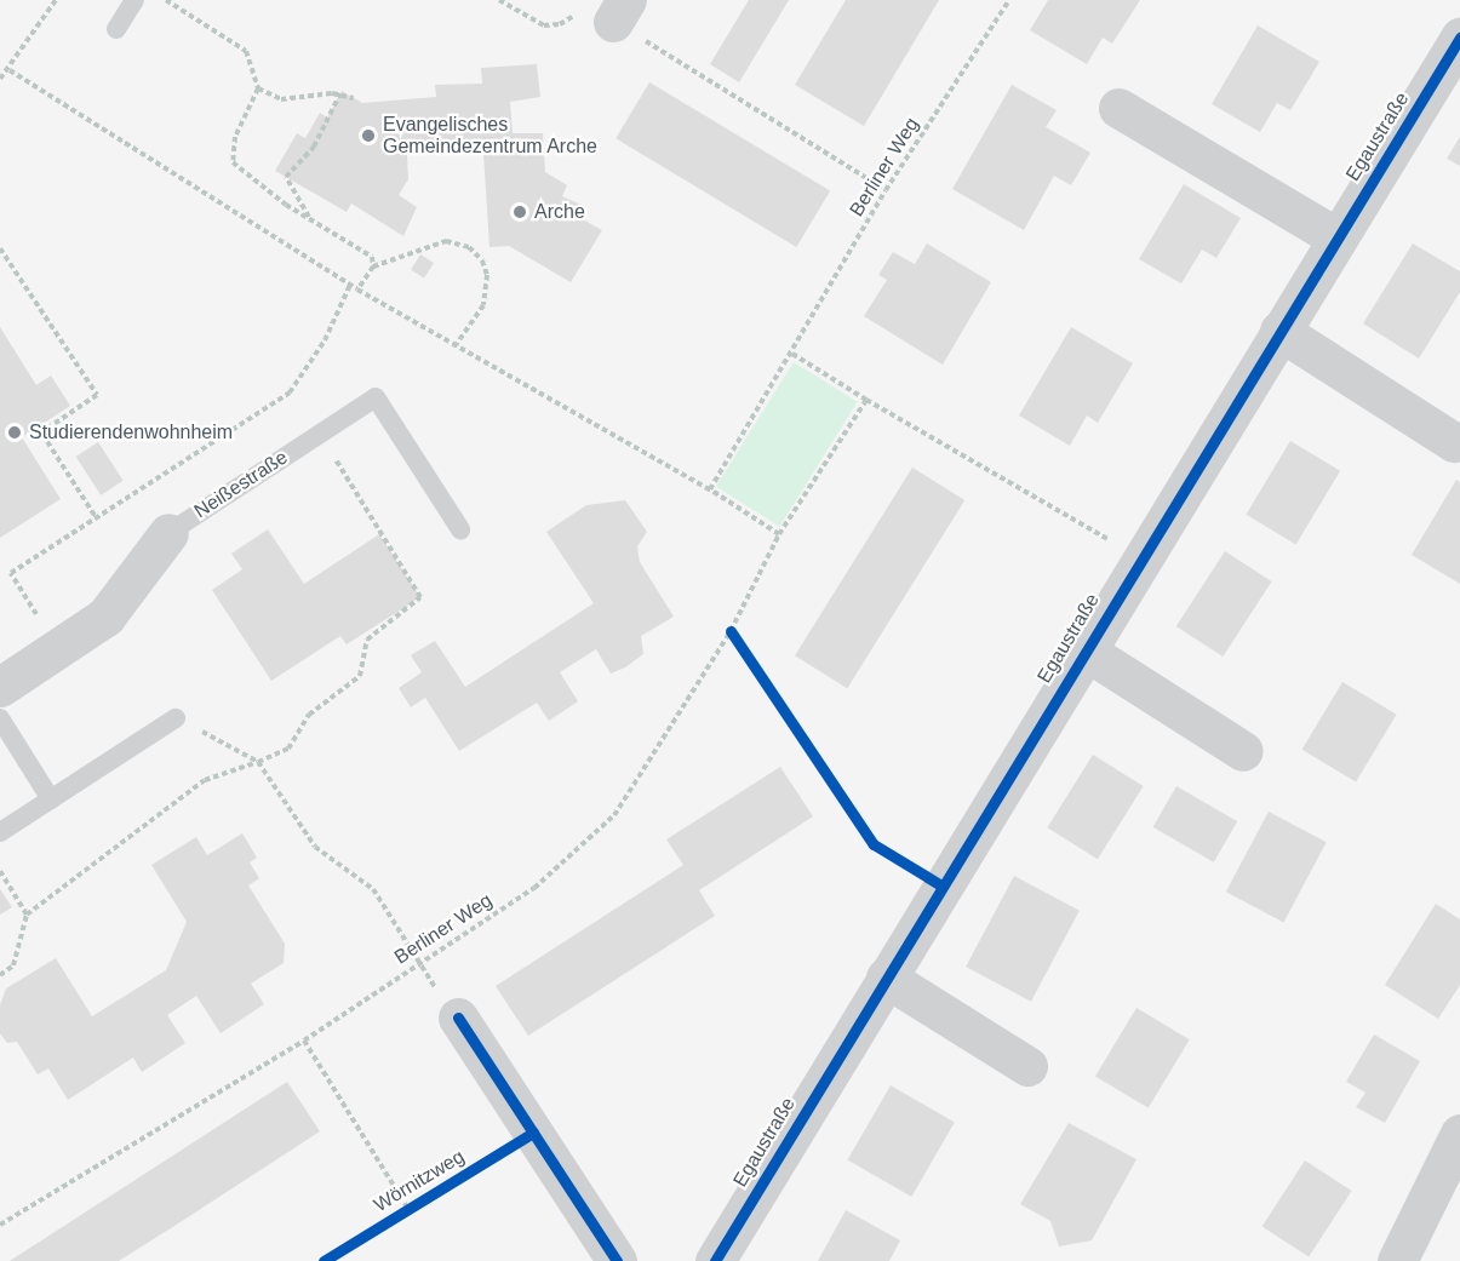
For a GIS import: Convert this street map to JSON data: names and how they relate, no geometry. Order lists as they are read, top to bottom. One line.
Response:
{"streets":{"street":["Egaustraße","Neißestraße"],"path":["Berliner Weg"],"cycle path":["Wörnitzweg"]},"places":["Evangelisches Gemeindezentrum Arche","Arche","Studierendenwohnheim"]}
